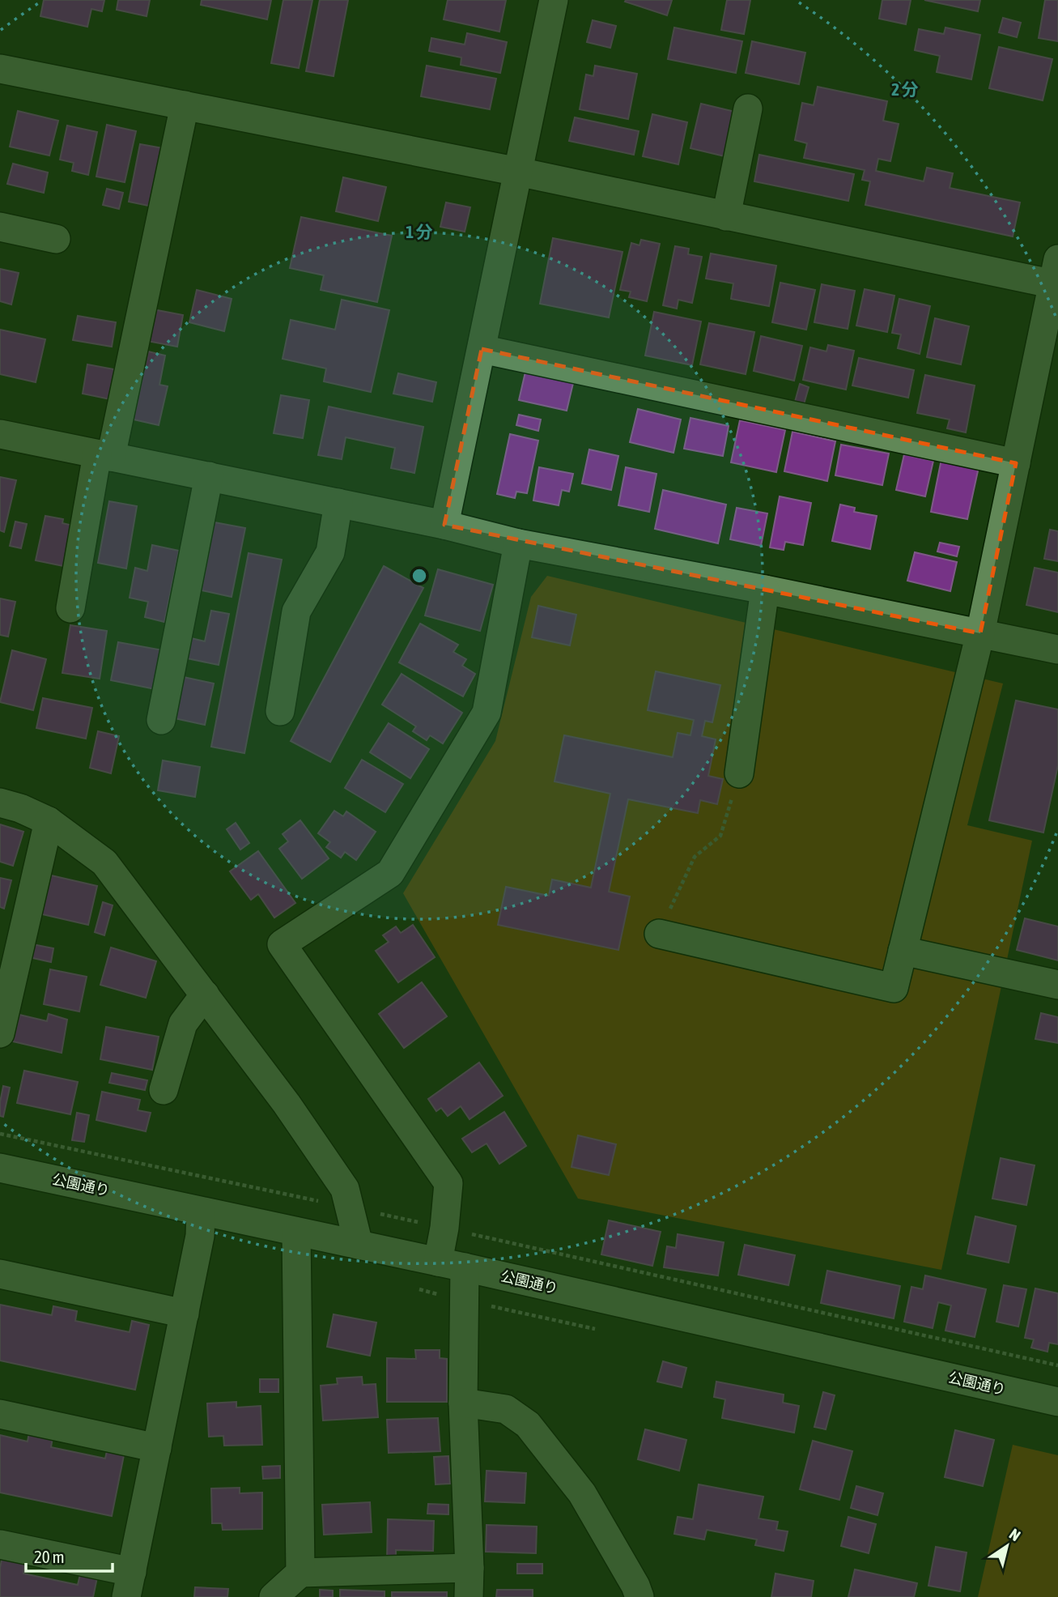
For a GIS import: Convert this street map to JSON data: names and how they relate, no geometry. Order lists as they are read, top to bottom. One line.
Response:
{"streets":{"street":["公園通り"]},"scale_bar":"20 m","north":"top right","rings":["2 分","1 分"]}
